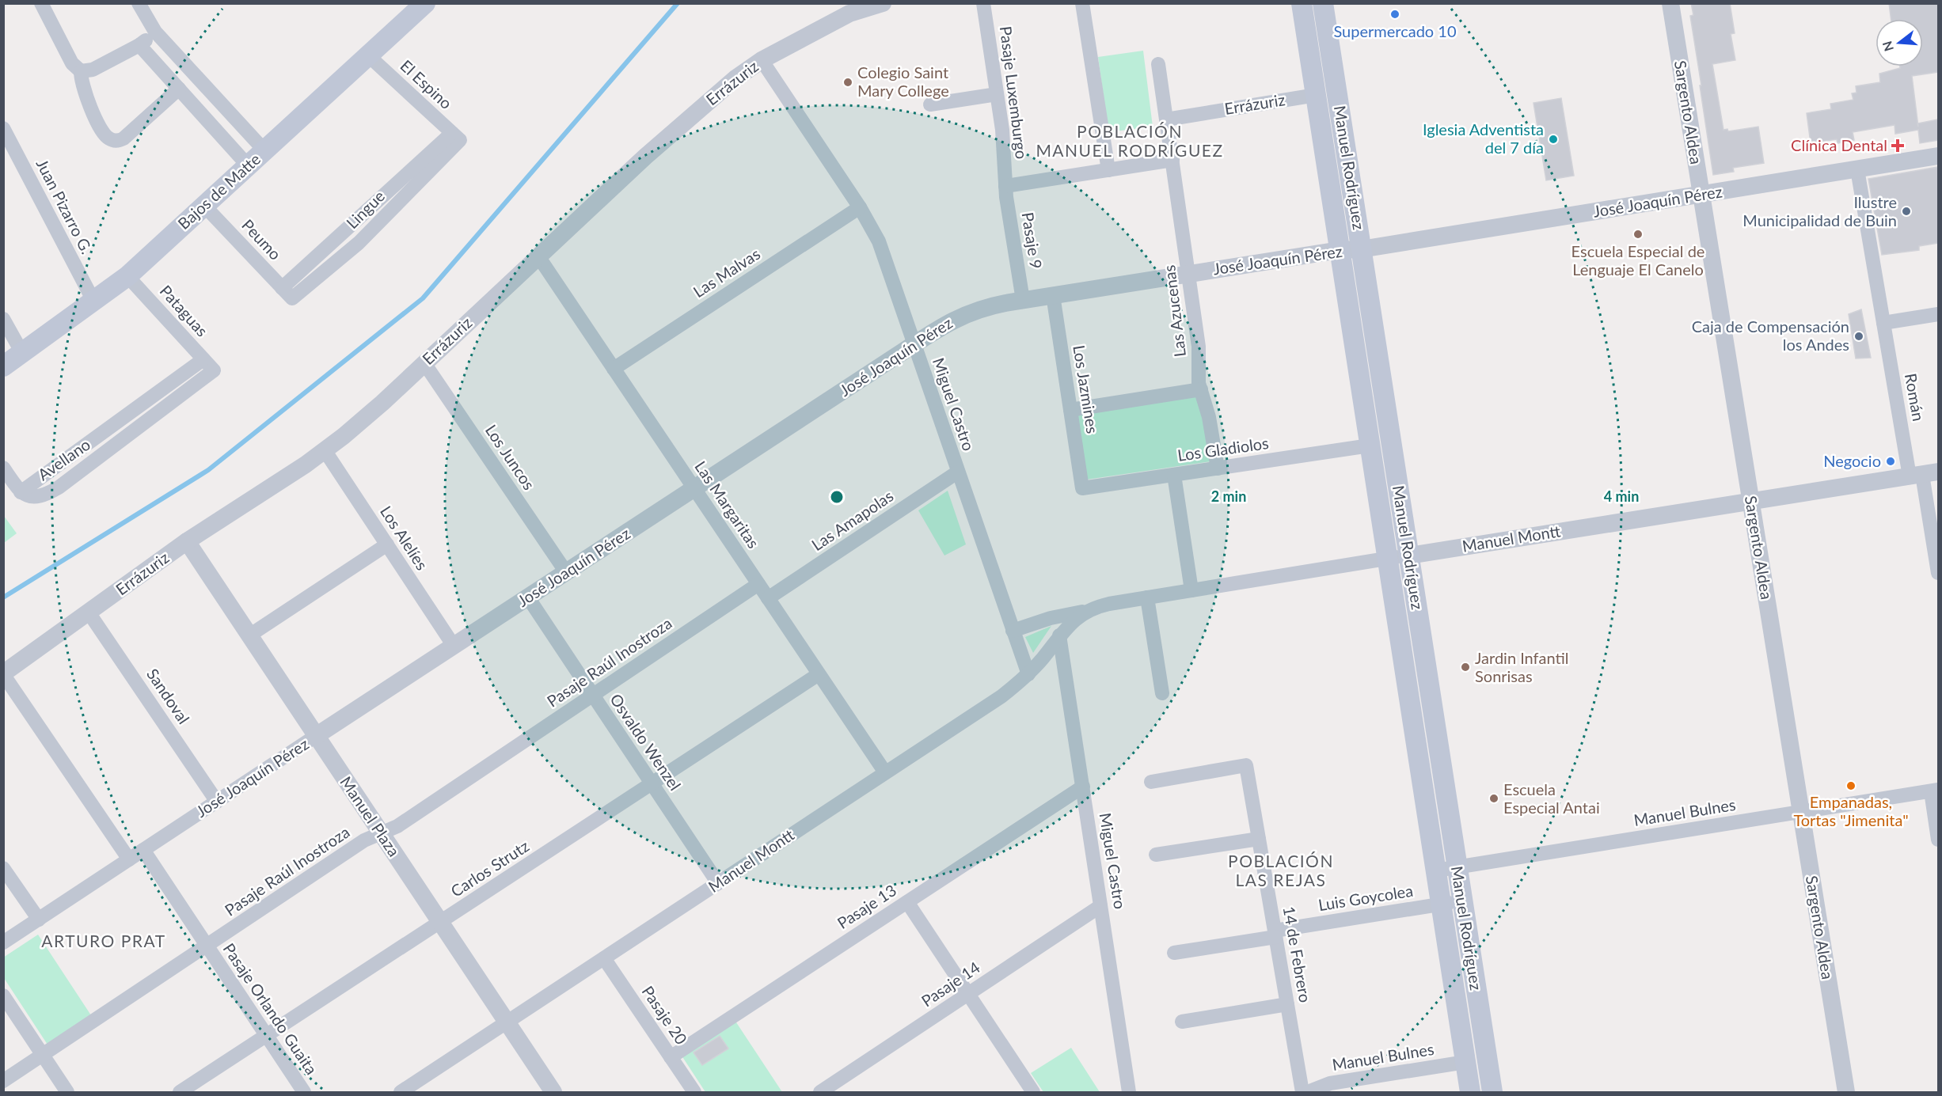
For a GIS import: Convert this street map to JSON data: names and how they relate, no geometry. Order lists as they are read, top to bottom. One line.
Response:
{"streets":{"main road":["Manuel Rodríguez","Bajos de Matte"],"street":["Errázuriz","El Espino","Pasaje Luxemburgo","Sargento Aldea","José Joaquín Pérez","Juan Pizarro G.","Lingue","Peumo","Pasaje 9","Las Malvas","Pataguas","Las Azucenas","Los Jazmines","Román","Miguel Castro","Los Gladiolos","Los Juncos","Avellano","Las Margaritas","Las Amapolas","Los Alelíes","Manuel Montt","Pasaje Raúl Inostroza","Sandoval","Osvaldo Wenzel","Manuel Bulnes","Manuel Plaza","Carlos Strutz","Luis Goycolea","Pasaje 13","14 de Febrero","Pasaje 14","Pasaje Orlando Guaita","Pasaje 20"]},"crossings":[["Errázuriz","Manuel Rodríguez"],["Errázuriz","Las Azucenas"],["Errázuriz","Miguel Castro"],["Errázuriz","Los Juncos"],["Errázuriz","Las Margaritas"],["Errázuriz","Los Alelíes"],["Errázuriz","Sandoval"],["Errázuriz","Manuel Plaza"],["El Espino","Bajos de Matte"],["El Espino","Lingue"],["Pasaje Luxemburgo","Pasaje 9"],["Sargento Aldea","José Joaquín Pérez"],["Sargento Aldea","Manuel Montt"],["Sargento Aldea","Manuel Bulnes"],["Manuel Rodríguez","José Joaquín Pérez"],["Manuel Rodríguez","Los Gladiolos"],["Manuel Rodríguez","Manuel Montt"],["Manuel Rodríguez","Manuel Bulnes"],["Manuel Rodríguez","Luis Goycolea"],["Bajos de Matte","Juan Pizarro G."],["Bajos de Matte","Peumo"],["Bajos de Matte","Pataguas"],["José Joaquín Pérez","Pasaje 9"],["José Joaquín Pérez","Las Azucenas"],["José Joaquín Pérez","Los Jazmines"],["José Joaquín Pérez","Román"],["José Joaquín Pérez","Miguel Castro"],["José Joaquín Pérez","Los Juncos"],["José Joaquín Pérez","Las Margaritas"],["José Joaquín Pérez","Los Alelíes"],["José Joaquín Pérez","Sandoval"],["José Joaquín Pérez","Osvaldo Wenzel"],["José Joaquín Pérez","Manuel Plaza"],["José Joaquín Pérez","Pasaje Orlando Guaita"],["Lingue","Peumo"],["Las Malvas","Miguel Castro"],["Las Malvas","Las Margaritas"],["Pataguas","Avellano"],["Las Azucenas","Los Gladiolos"],["Los Jazmines","Los Gladiolos"],["Román","Manuel Montt"],["Miguel Castro","Las Amapolas"],["Miguel Castro","Manuel Montt"],["Miguel Castro","Pasaje 13"],["Miguel Castro","Pasaje 14"],["Las Margaritas","Las Amapolas"],["Las Margaritas","Manuel Montt"],["Las Margaritas","Pasaje Raúl Inostroza"],["Las Margaritas","Carlos Strutz"],["Manuel Montt","Osvaldo Wenzel"],["Manuel Montt","Manuel Plaza"],["Manuel Montt","Pasaje 20"],["Pasaje Raúl Inostroza","Osvaldo Wenzel"],["Pasaje Raúl Inostroza","Manuel Plaza"],["Pasaje Raúl Inostroza","Pasaje Orlando Guaita"],["Osvaldo Wenzel","Carlos Strutz"],["Manuel Plaza","Carlos Strutz"],["Carlos Strutz","Pasaje Orlando Guaita"],["Luis Goycolea","14 de Febrero"],["Pasaje 13","Pasaje 20"]],"districts":["POBLACIÓN MANUEL RODRÍGUEZ","POBLACIÓN LAS REJAS","ARTURO PRAT"],"places":{"other":["Supermercado 10","Colegio Saint Mary College","Iglesia Adventista del 7 día","Ilustre Municipalidad de Buin","Escuela Especial de Lenguaje El Canelo","Caja de Compensación los Andes","Negocio","Jardin Infantil Sonrisas","Empanadas, Tortas \"Jimenita\"","Escuela Especial Antai"],"health":["Clínica Dental"]},"north":"left","rings":["2 min","4 min"]}
